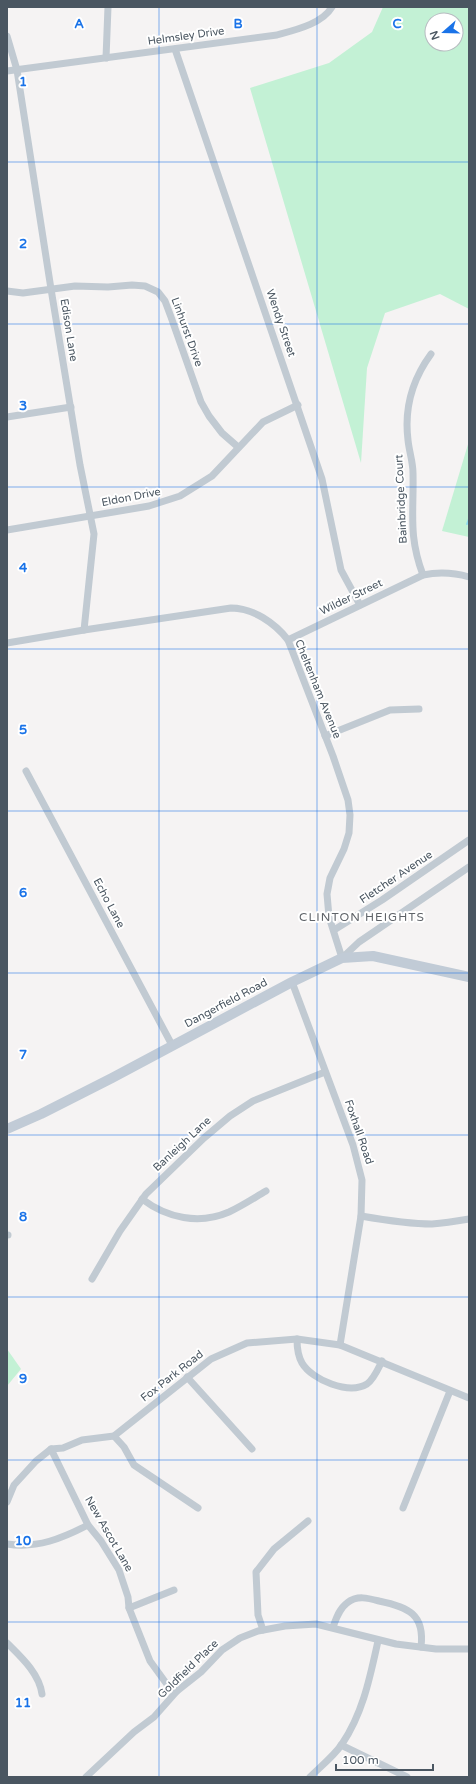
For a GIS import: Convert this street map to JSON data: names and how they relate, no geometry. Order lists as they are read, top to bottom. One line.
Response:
{"streets":{"street":["Helmsley Drive","Wendy Street","Edison Lane","Linhurst Drive","Eldon Drive","Bainbridge Court","Wilder Street","Cheltenham Avenue","Fletcher Avenue","Echo Lane","Dangerfield Road","Foxhall Road","Banleigh Lane","Fox Park Road","New Ascot Lane","Goldfield Place"]},"crossings":[["Helmsley Drive","Wendy Street"],["Helmsley Drive","Edison Lane"],["Wendy Street","Eldon Drive"],["Wendy Street","Wilder Street"],["Edison Lane","Linhurst Drive"],["Edison Lane","Eldon Drive"],["Edison Lane","Cheltenham Avenue"],["Linhurst Drive","Eldon Drive"],["Bainbridge Court","Wilder Street"],["Wilder Street","Cheltenham Avenue"],["Cheltenham Avenue","Fletcher Avenue"],["Cheltenham Avenue","Dangerfield Road"],["Echo Lane","Dangerfield Road"],["Dangerfield Road","Foxhall Road"],["Foxhall Road","Banleigh Lane"],["Foxhall Road","Fox Park Road"],["New Ascot Lane","Goldfield Place"]],"districts":["CLINTON HEIGHTS"],"scale_bar":"100 m","north":"left","grid":{"columns":["A","B","C"],"rows":["1","2","3","4","5","6","7","8","9","10","11"]}}
